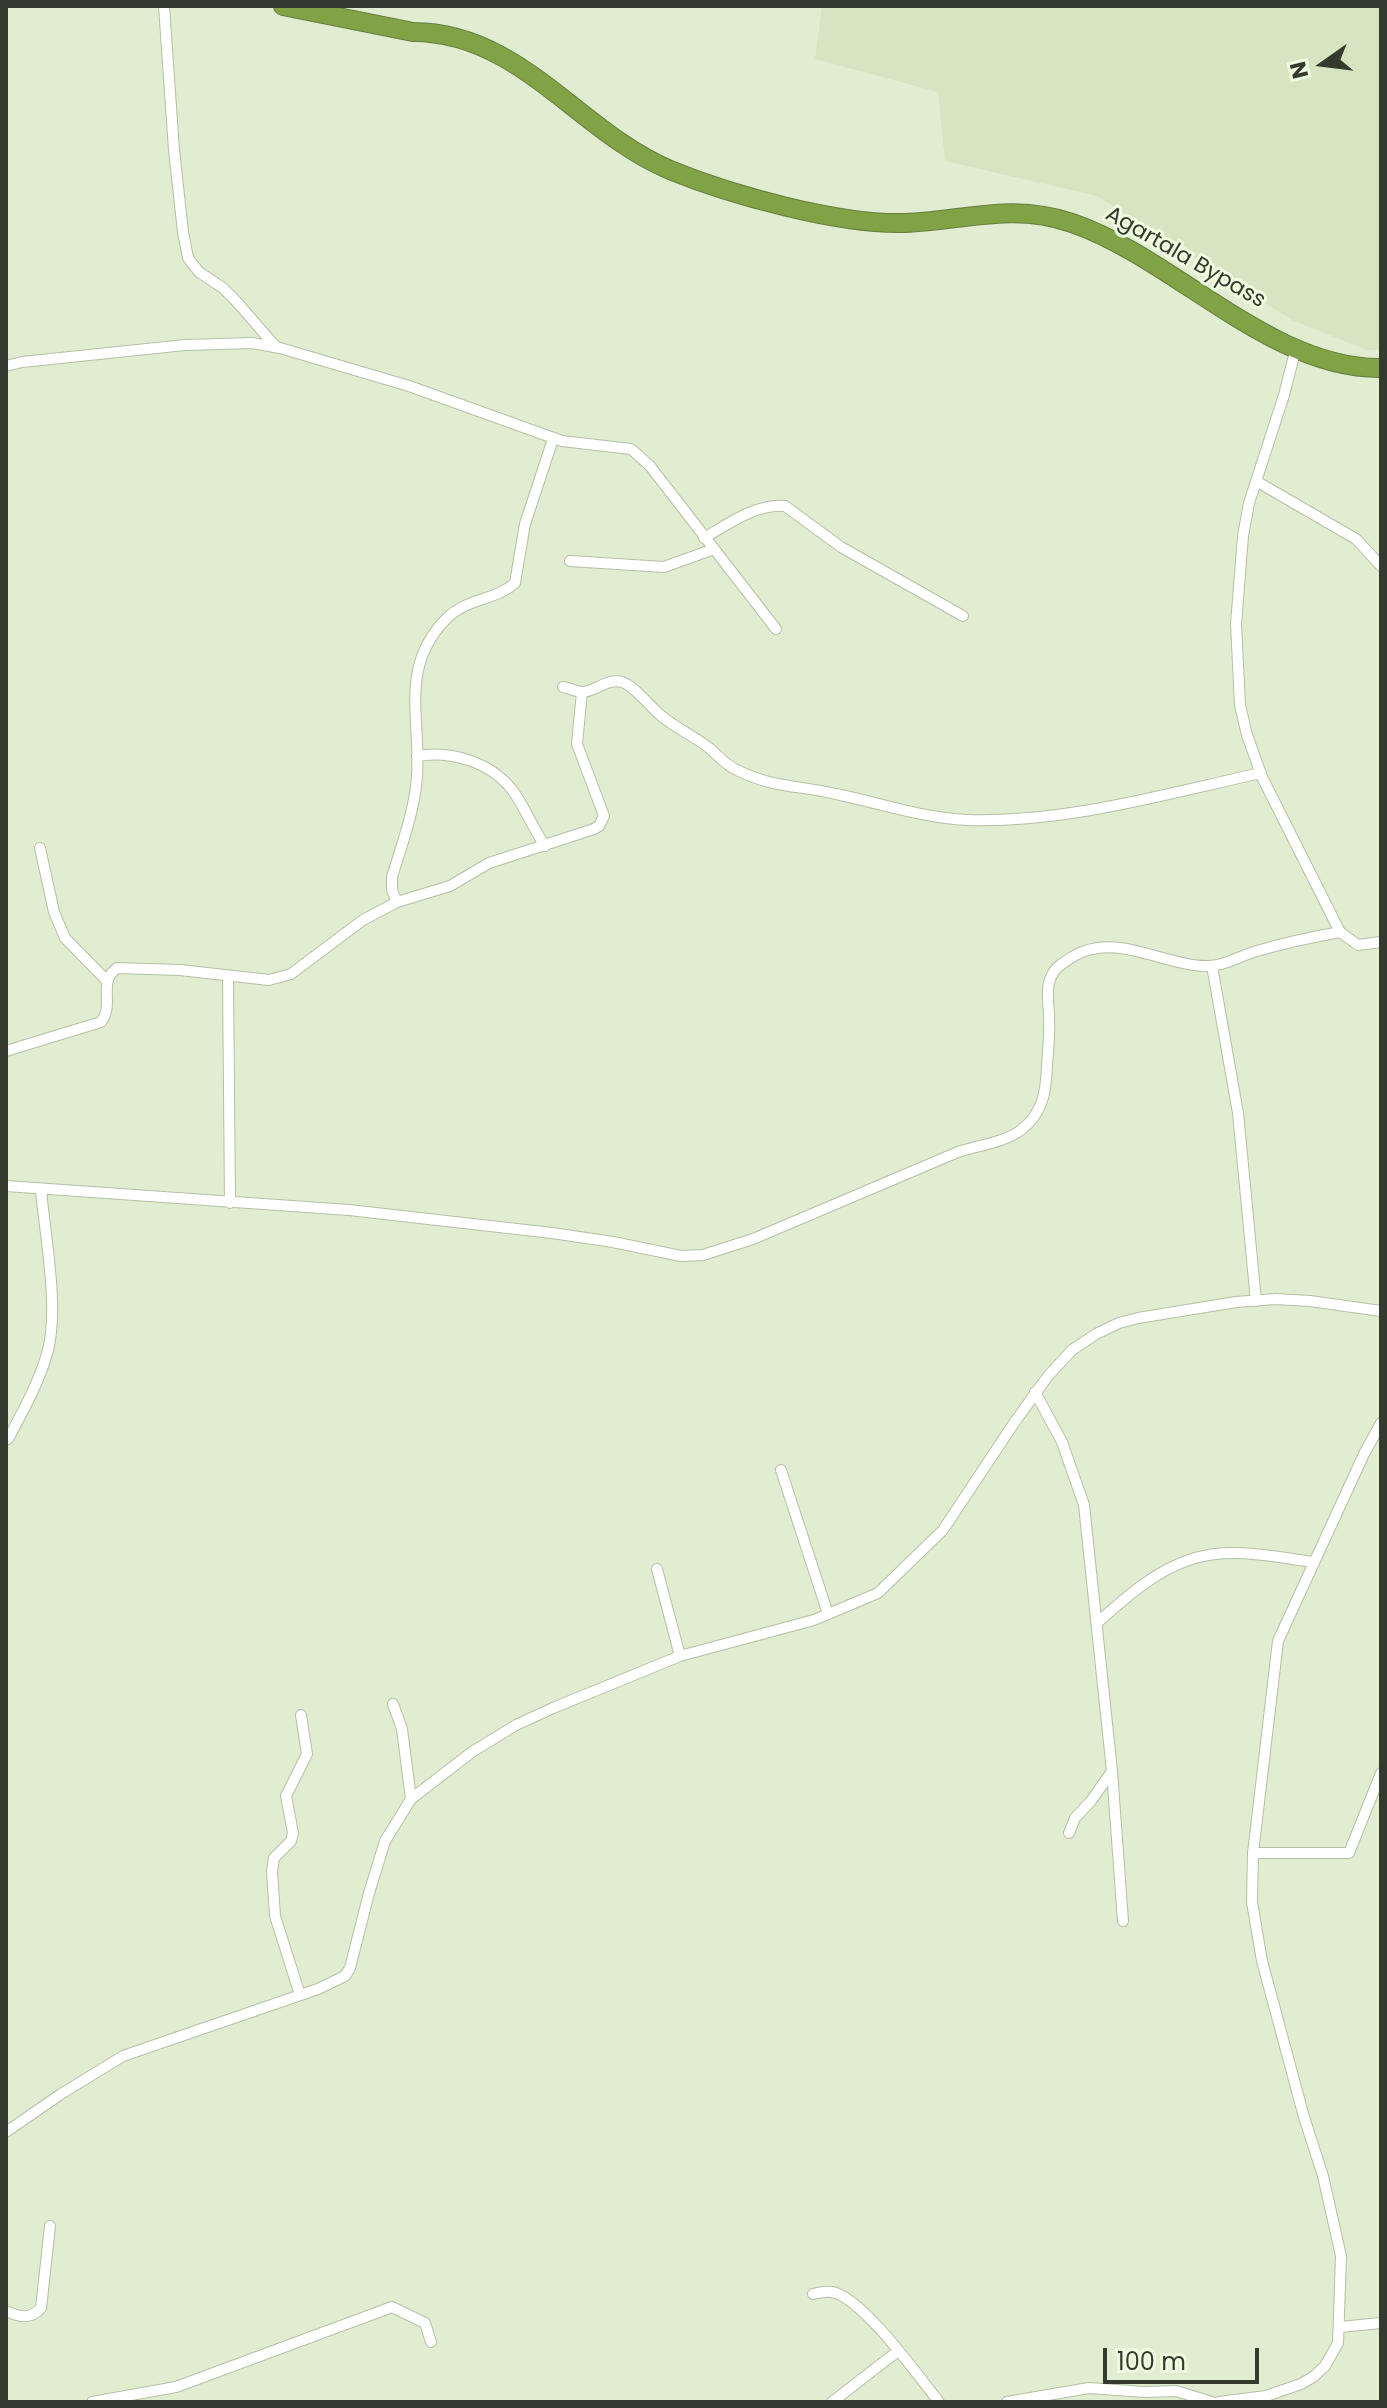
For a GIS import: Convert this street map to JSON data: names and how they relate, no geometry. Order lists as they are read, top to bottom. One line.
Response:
{"streets":{"highway":["Agartala Bypass"]},"scale_bar":"100 m","north":"left"}
